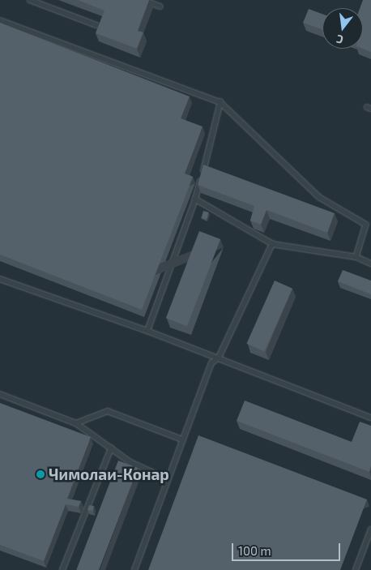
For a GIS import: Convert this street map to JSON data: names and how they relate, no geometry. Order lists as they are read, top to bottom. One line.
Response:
{"places":["Чимолаи-Конар"],"scale_bar":"100 m","north":"bottom"}
